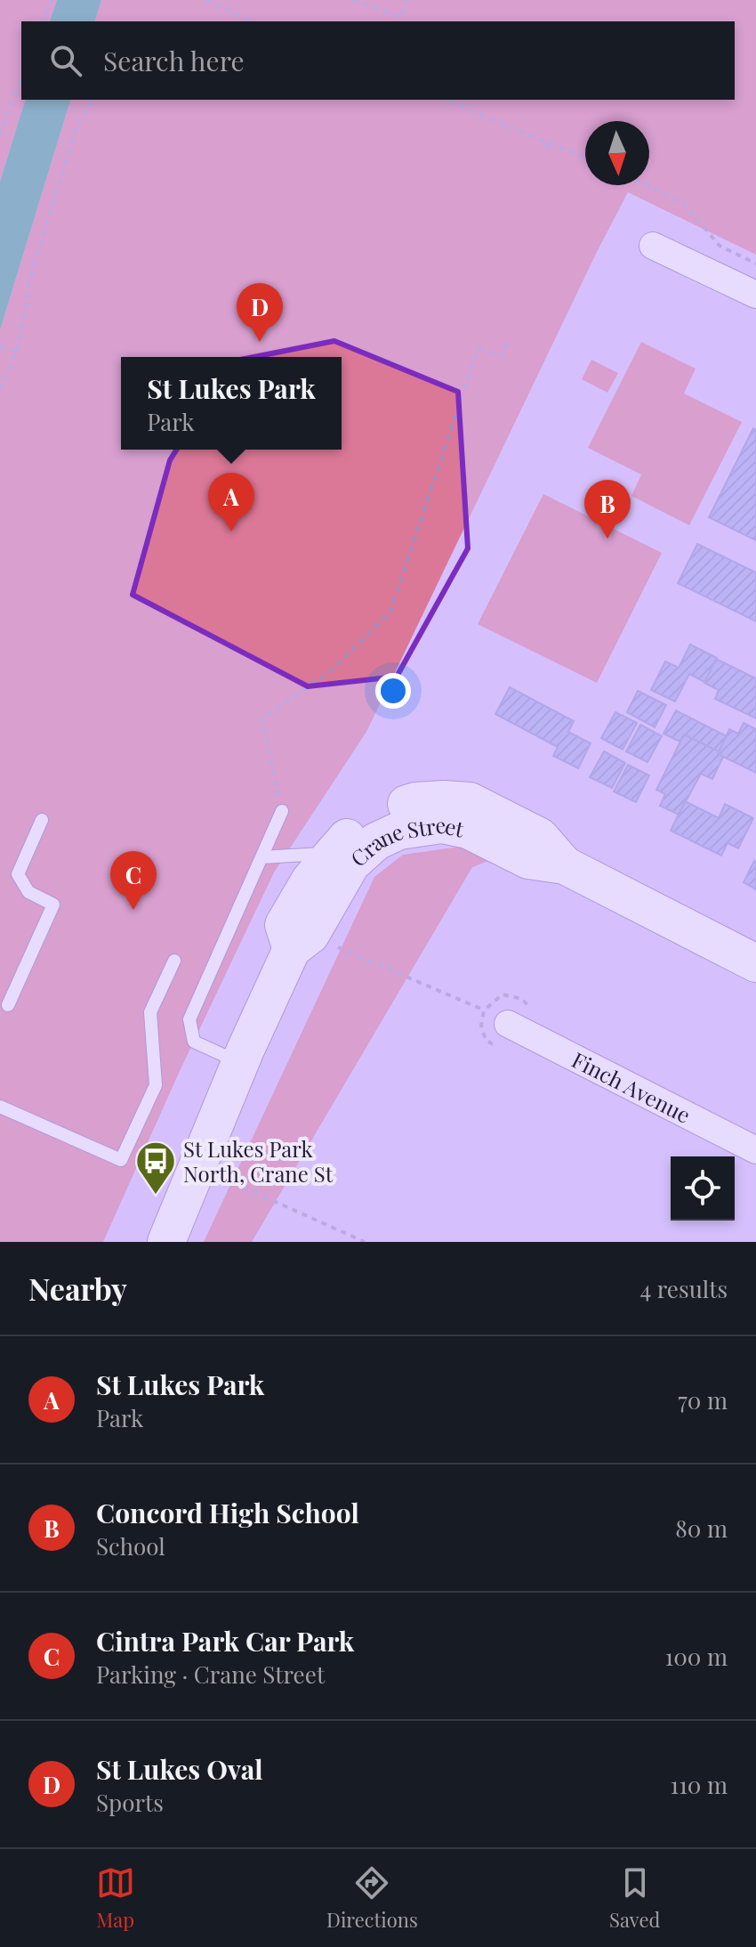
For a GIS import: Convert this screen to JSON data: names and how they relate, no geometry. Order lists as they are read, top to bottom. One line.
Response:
{"streets":{"main road":["Crane Street"],"street":["Finch Avenue"]},"places":{"bus stop":["St Lukes Park North, Crane St"]},"north":"bottom","page":{"search":"Search here","pins":["D","A","B","C"],"popup":["St Lukes Park","Park"],"heading":["Nearby","4 results"],"list":[{"mark":"A","name":"St Lukes Park","note":"Park","value":"70 m"},{"mark":"B","name":"Concord High School","note":"School","value":"80 m"},{"mark":"C","name":"Cintra Park Car Park","note":"Parking · Crane Street","value":"100 m"},{"mark":"D","name":"St Lukes Oval","note":"Sports","value":"110 m"}],"nav":["Map","Directions","Saved"]}}
